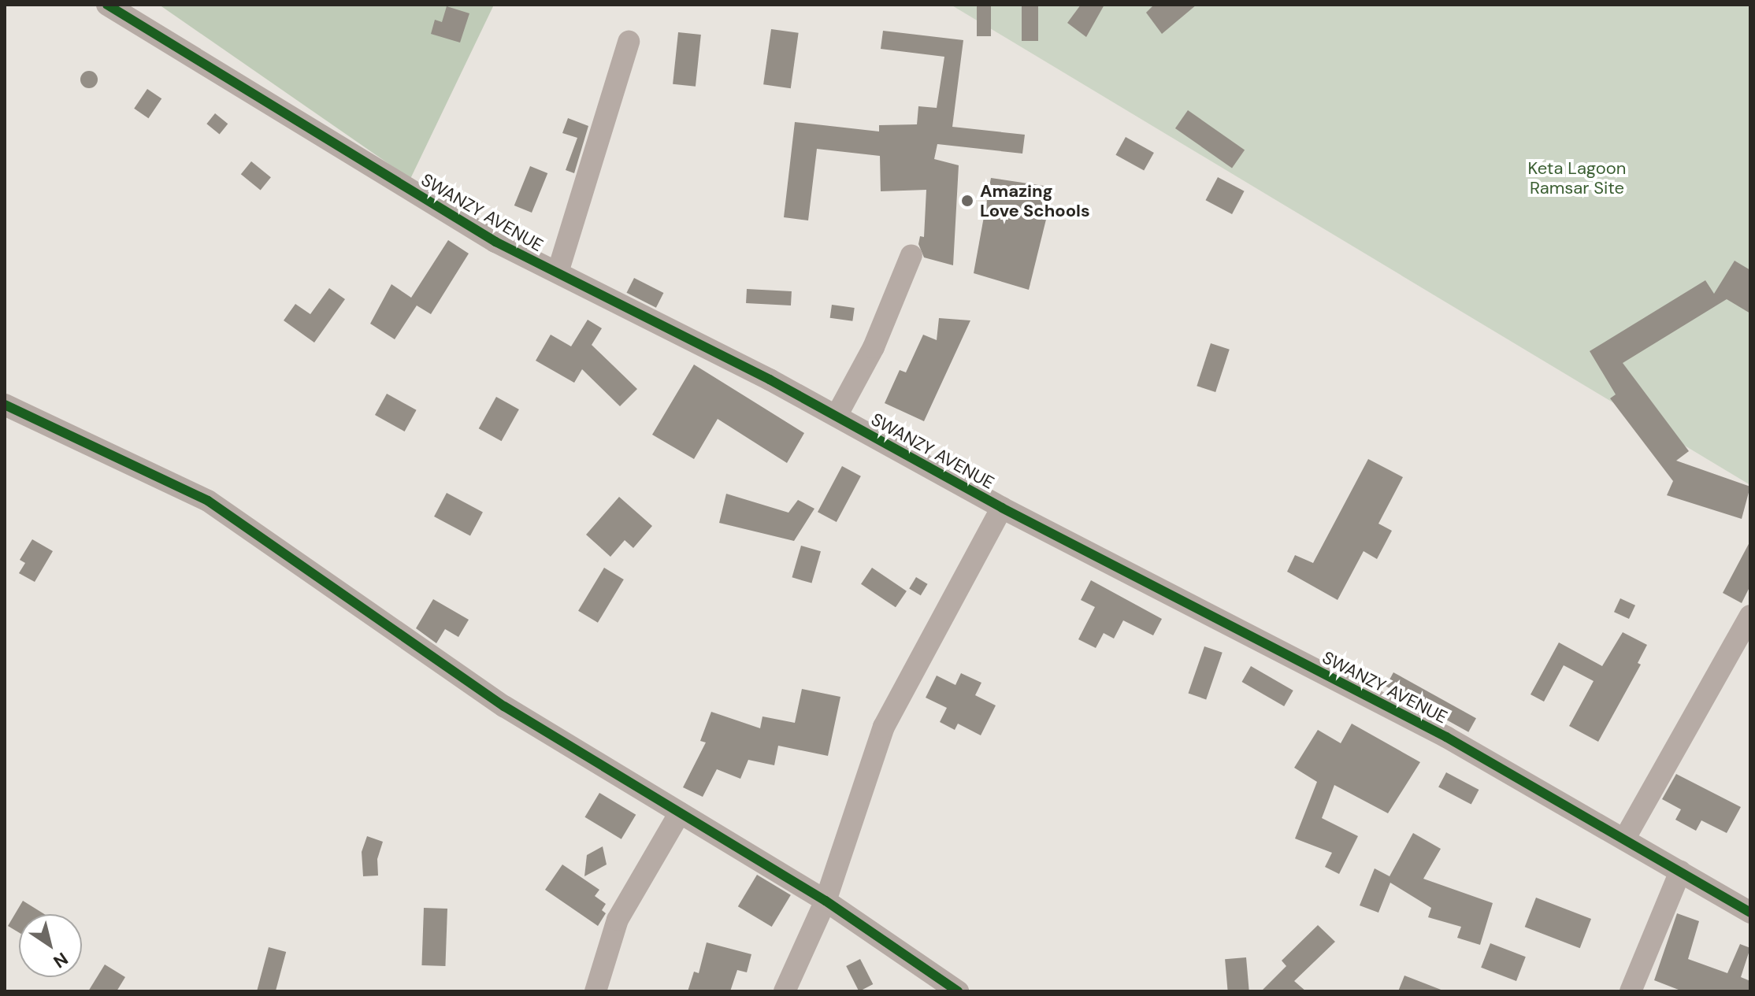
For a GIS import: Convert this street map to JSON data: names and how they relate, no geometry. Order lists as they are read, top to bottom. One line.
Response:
{"streets":{"street":["SWANZY AVENUE"]},"parks":["Keta Lagoon Ramsar Site"],"places":["Amazing Love Schools"],"north":"bottom right"}
